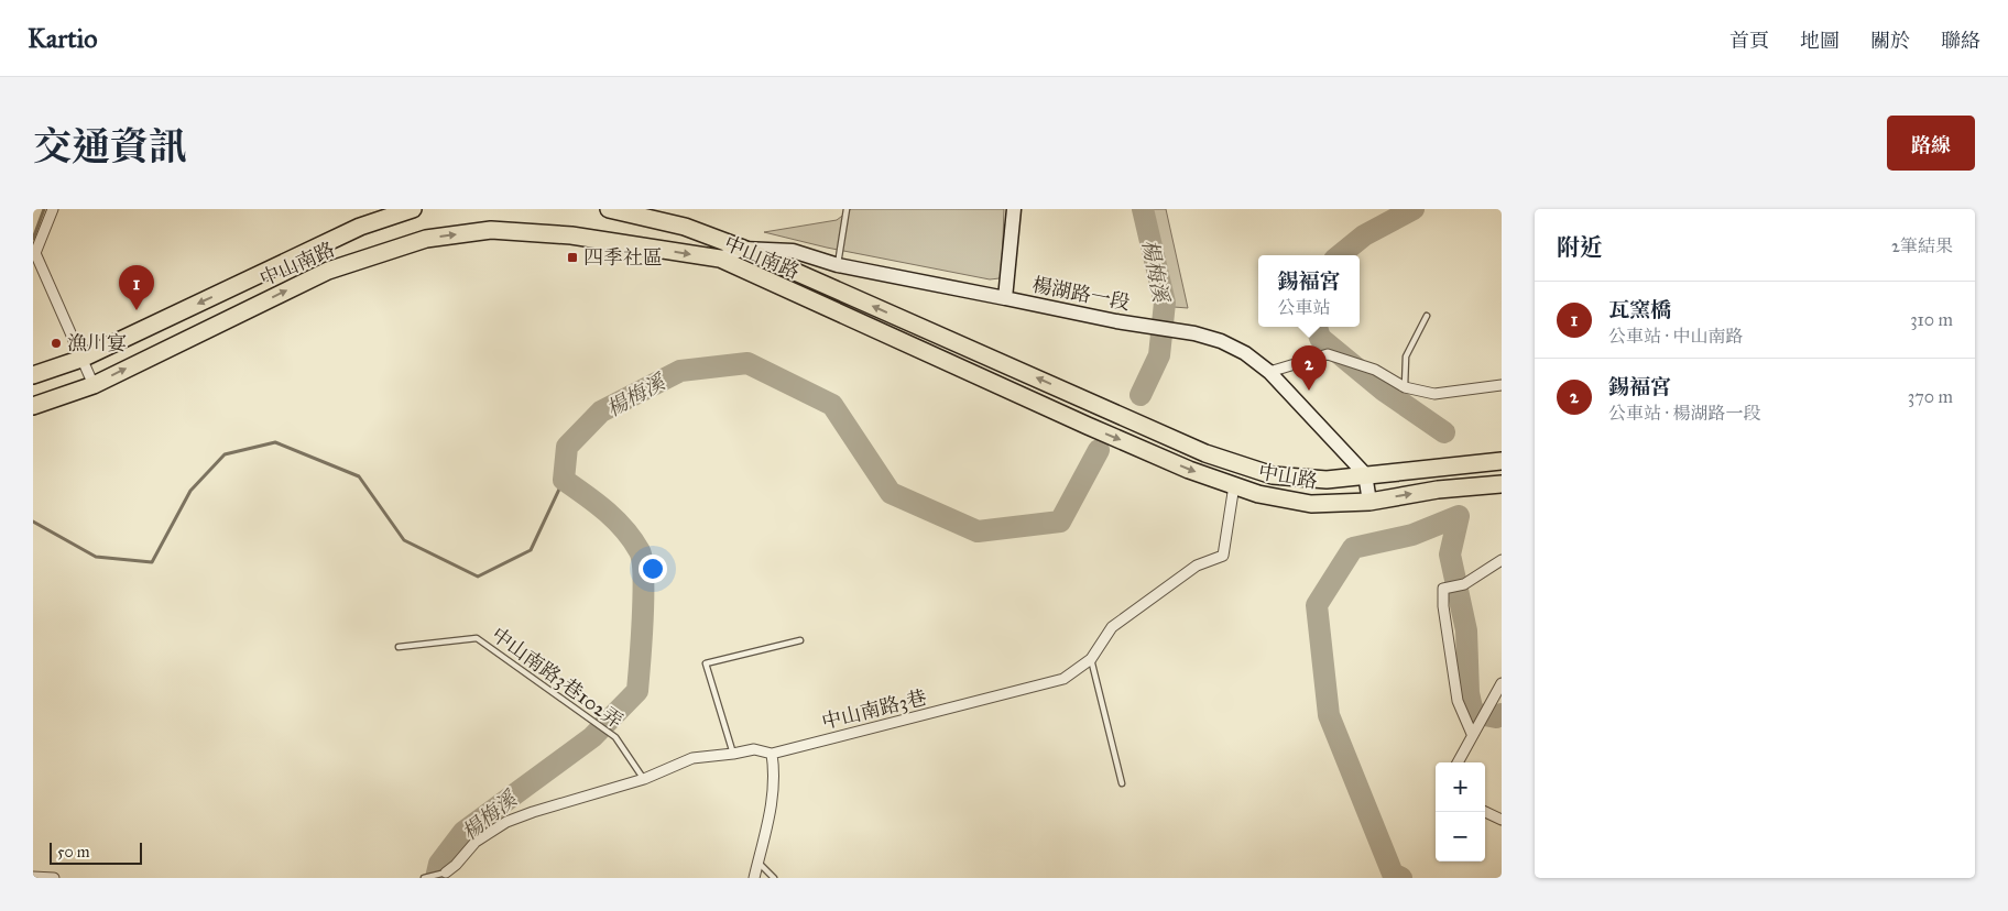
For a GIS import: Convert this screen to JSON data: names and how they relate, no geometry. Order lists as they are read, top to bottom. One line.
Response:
{"streets":{"main road":["中山南路","中山路"],"street":["楊湖路一段","中山南路3巷"],"lane":["中山南路3巷102弄"]},"crossings":[["中山南路","楊湖路一段"],["中山南路","中山路"],["楊湖路一段","中山路"],["中山路","中山南路3巷"],["中山南路3巷102弄","中山南路3巷"]],"water":["楊梅溪"],"places":{"transit":["四季社區"],"other":["漁川宴"]},"scale_bar":"50 m","page":{"header":"Kartio","nav":["首頁","地圖","關於","聯絡"],"title":"交通資訊","buttons":"路線","heading":["附近","2筆結果"],"popup":["錫褔宮","公車站"],"pins":["1","2"],"list":[{"mark":"1","name":"瓦窯橋","note":"公車站 · 中山南路","value":"310 m"},{"mark":"2","name":"錫褔宮","note":"公車站 · 楊湖路一段","value":"370 m"}],"map_buttons":["+","−"],"scale":"50 m"}}
